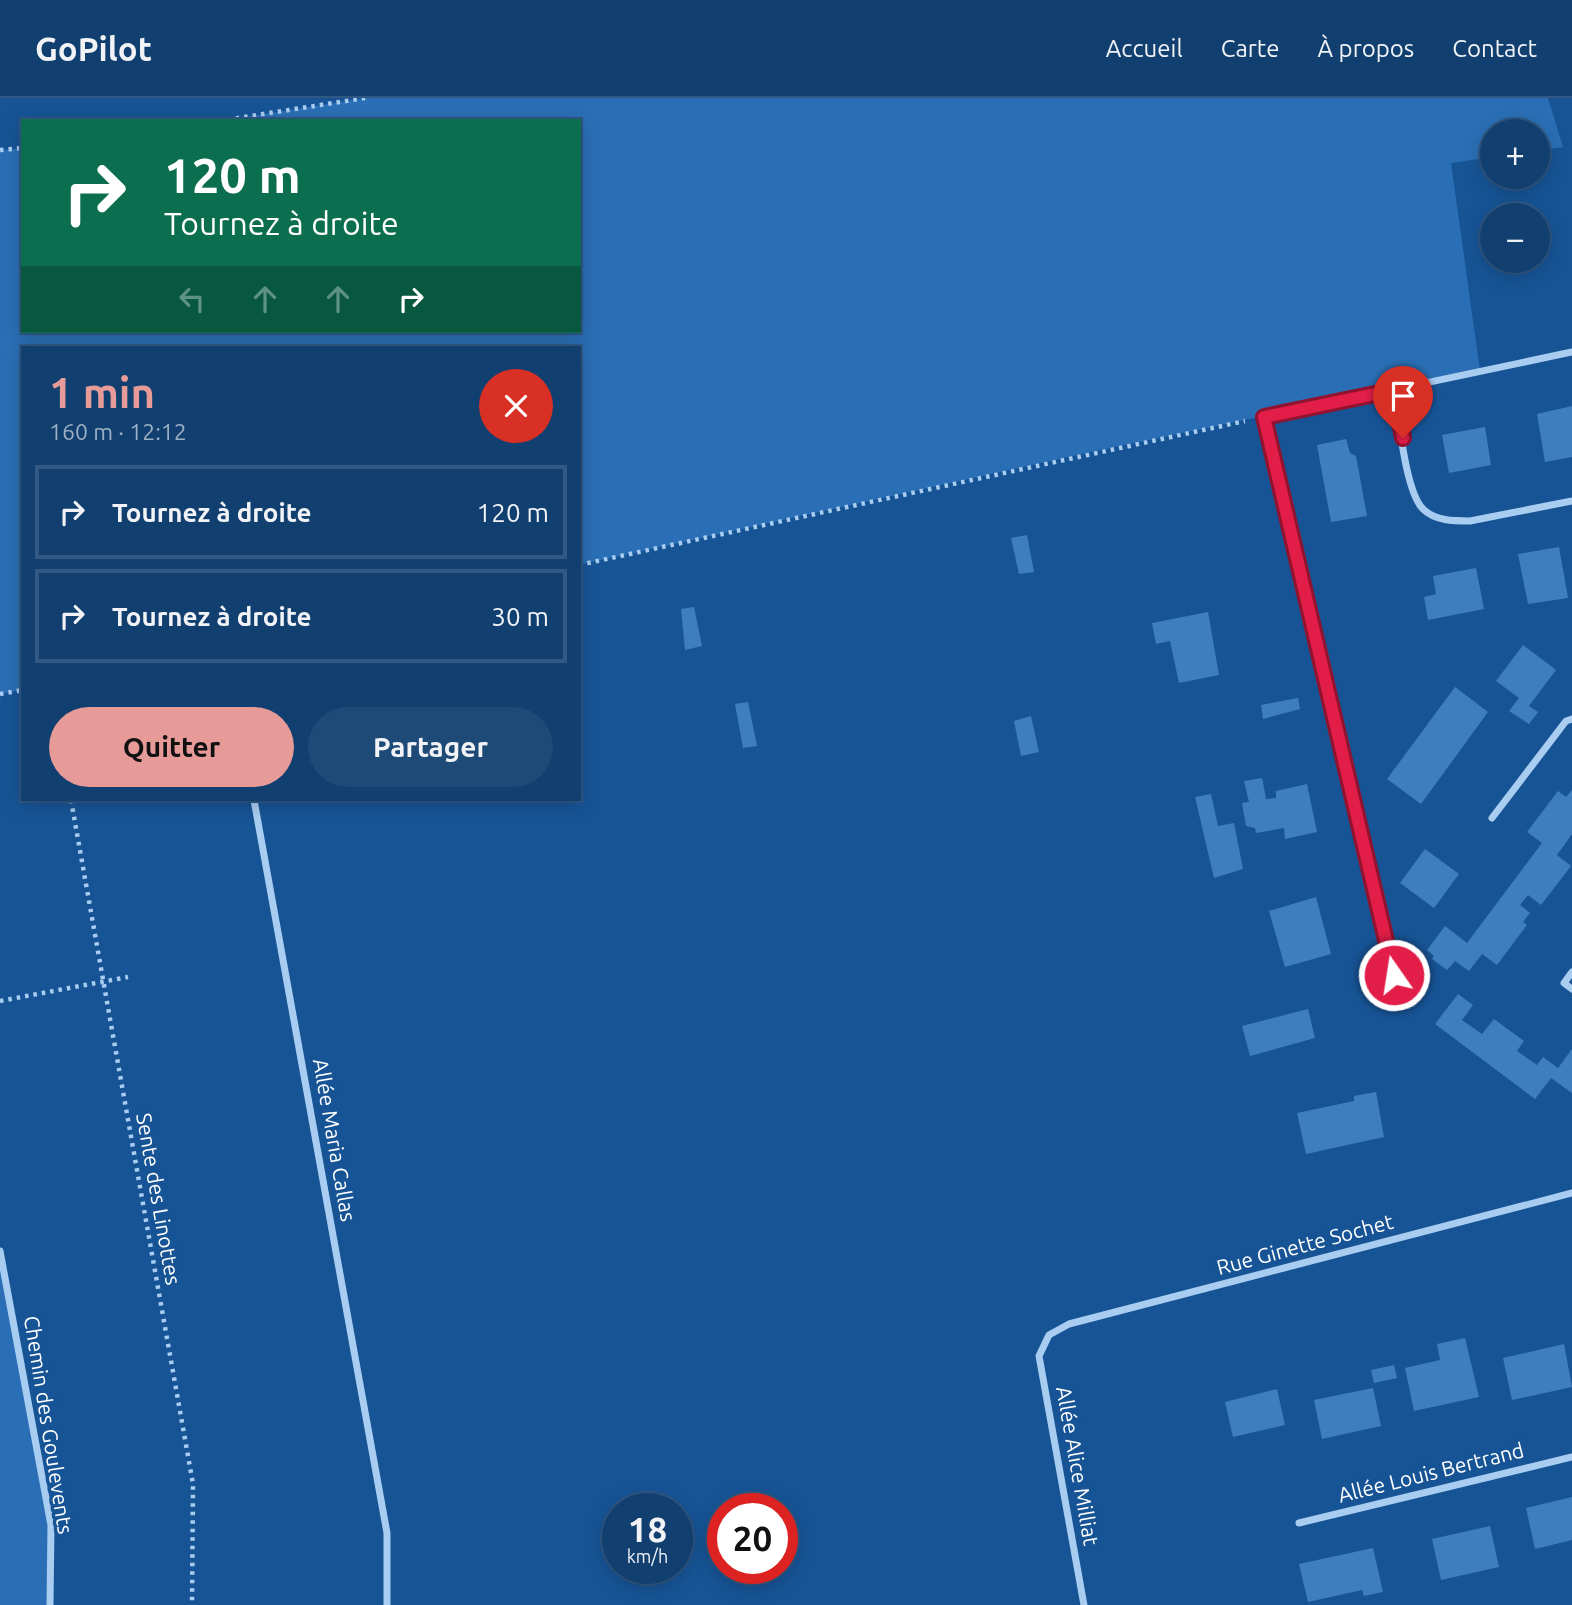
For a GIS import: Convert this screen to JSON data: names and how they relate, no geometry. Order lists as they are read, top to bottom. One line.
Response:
{"streets":{"street":["Allée Maria Callas","Rue Ginette Sochet","Chemin des Goulevents","Allée Alice Milliat","Allée Louis Bertrand"],"path":["Sente des Linottes"]},"crossings":[["Rue Ginette Sochet","Allée Alice Milliat"]],"page":{"header":"GoPilot","nav":["Accueil","Carte","À propos","Contact"],"map_buttons":["+","−"],"turn":["120 m","Tournez à droite"],"heading":["1 min","160 m · 12:12"],"list":[{"name":"Tournez à droite","value":"120 m"},{"name":"Tournez à droite","value":"30 m"}],"buttons":["Quitter","Partager"],"speed":"18 km/h","limit":"20"}}
